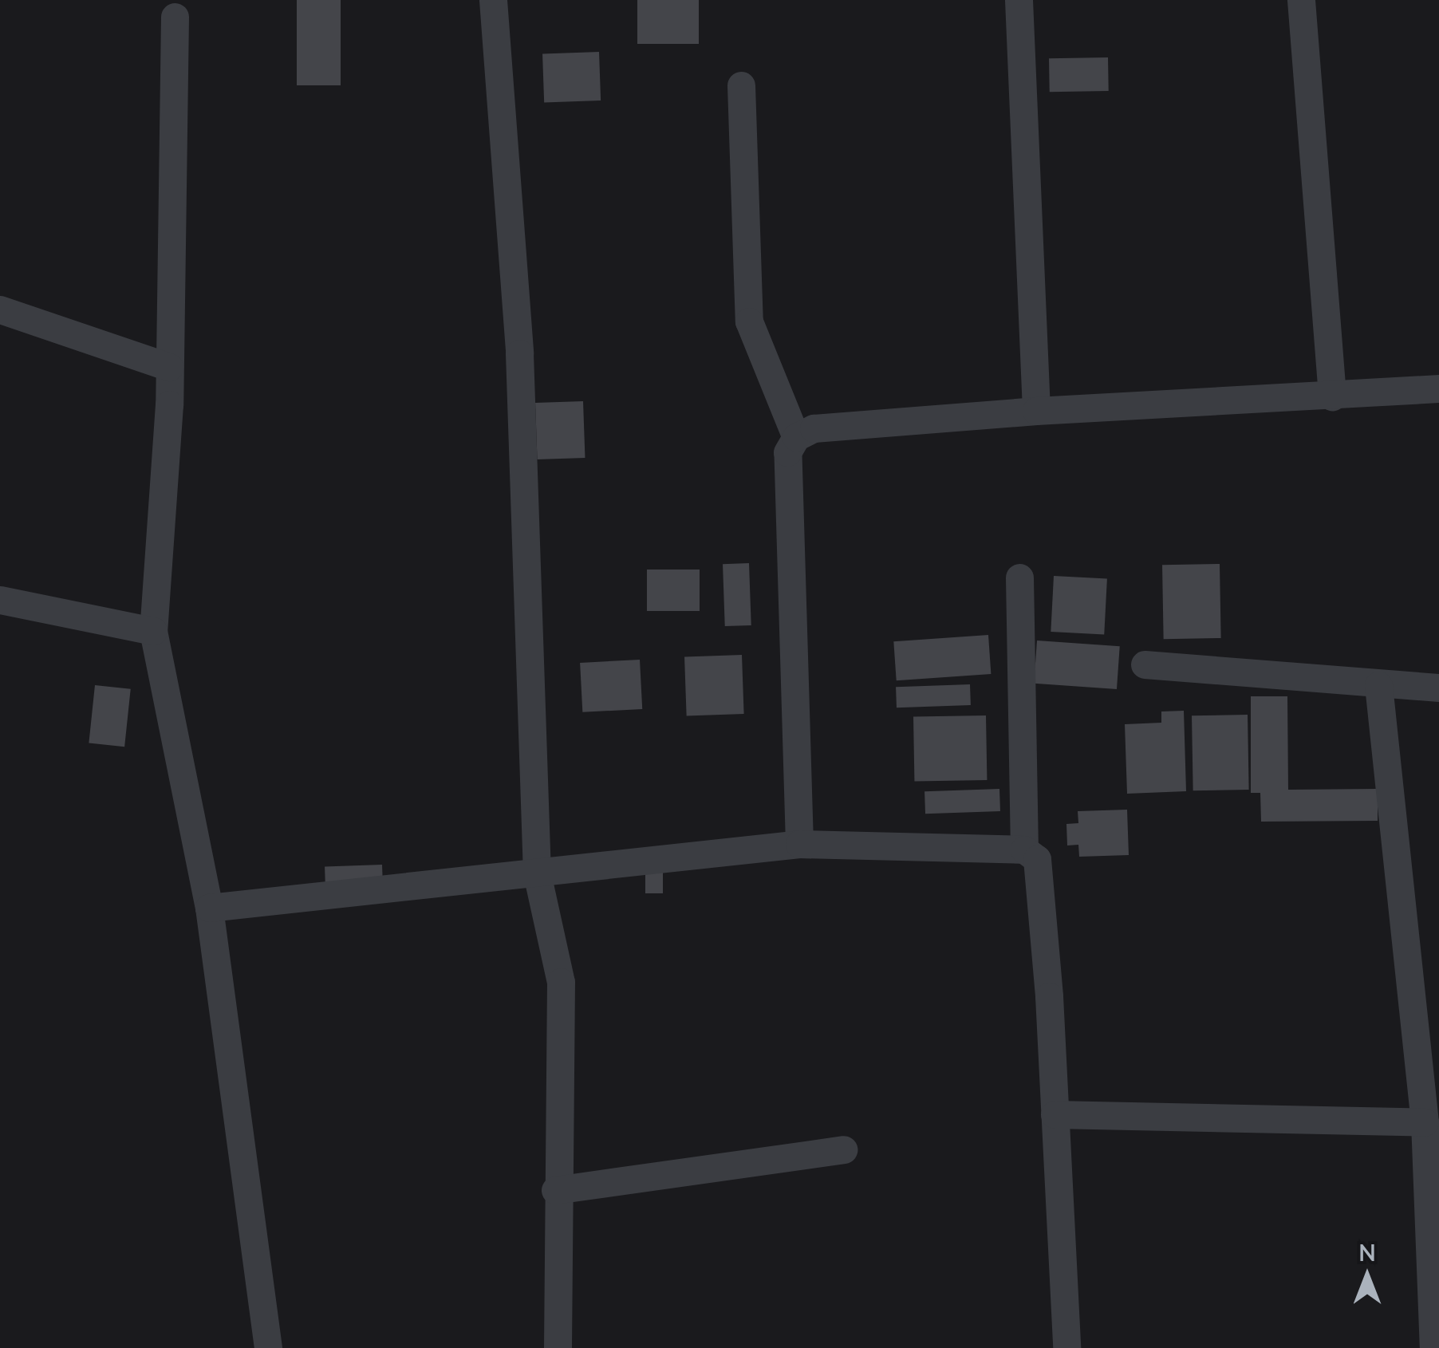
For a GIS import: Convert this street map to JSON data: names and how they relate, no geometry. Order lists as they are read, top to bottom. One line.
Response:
{"north":"top"}
